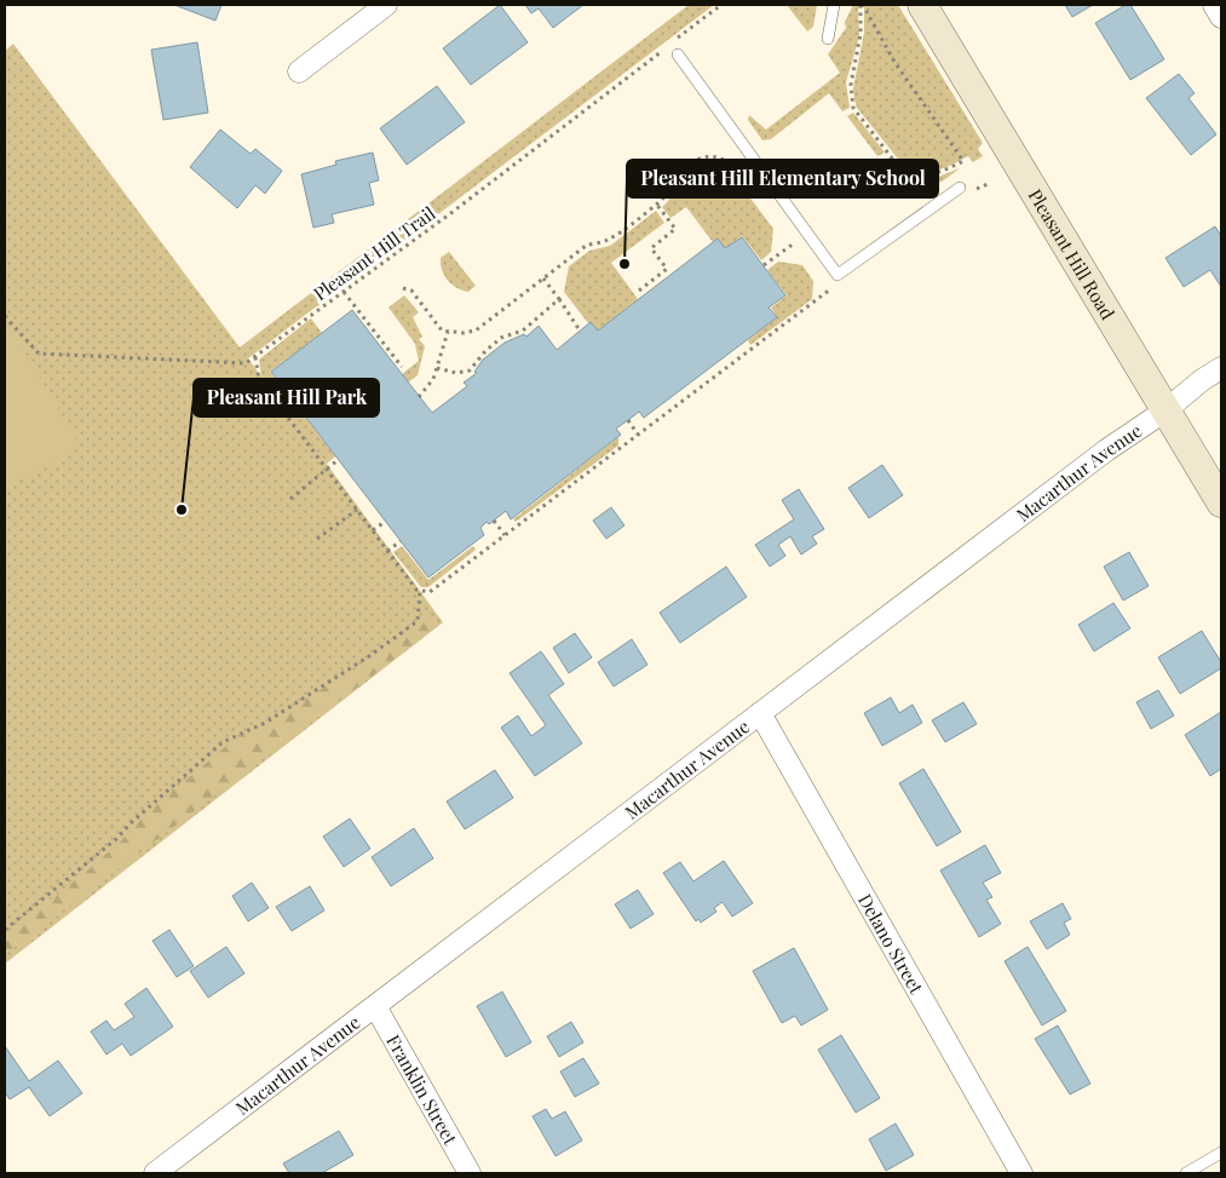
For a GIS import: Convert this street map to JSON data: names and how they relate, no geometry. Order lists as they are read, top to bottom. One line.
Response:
{"streets":{"street":["Pleasant Hill Road","Macarthur Avenue","Delano Street","Franklin Street"],"path":["Pleasant Hill Trail"]},"crossings":[["Pleasant Hill Road","Macarthur Avenue"],["Macarthur Avenue","Delano Street"],["Macarthur Avenue","Franklin Street"]],"places":["Pleasant Hill Elementary School","Pleasant Hill Park"]}
